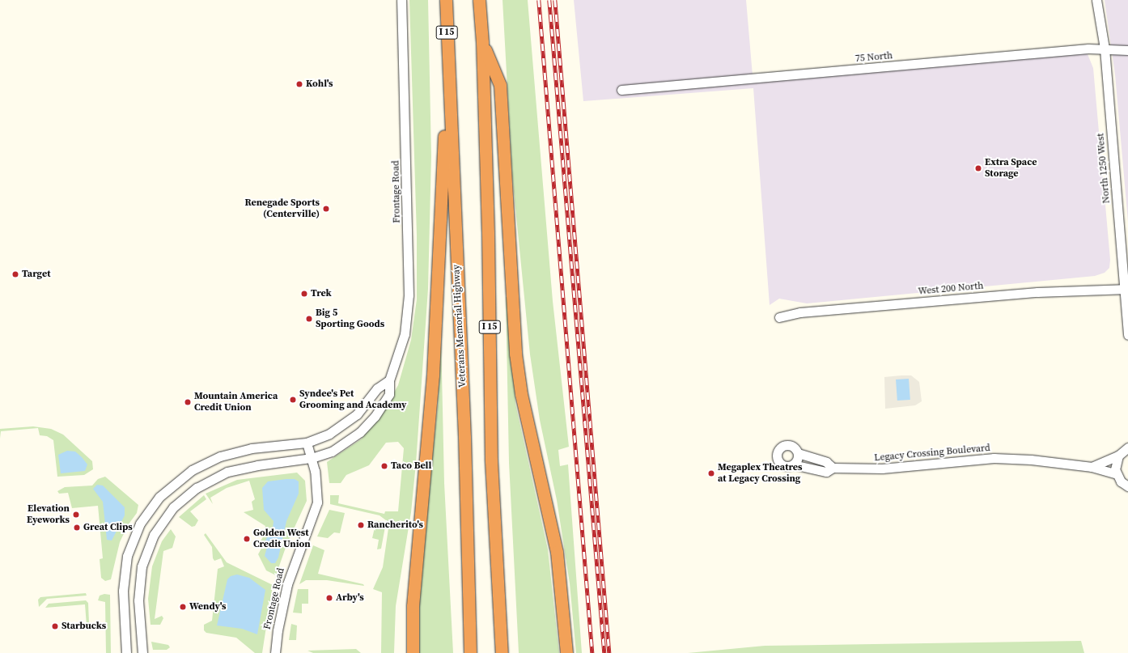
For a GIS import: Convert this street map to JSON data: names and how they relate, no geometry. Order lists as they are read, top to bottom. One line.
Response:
{"streets":{"highway":["I 15","Veterans Memorial Highway"],"street":["75 North","North 1250 West","Frontage Road","West 200 North","Legacy Crossing Boulevard"]},"crossings":[["75 North","North 1250 West"],["North 1250 West","West 200 North"]],"places":["Kohl's","Extra Space Storage","Renegade Sports (Centerville)","Target","Trek","Big 5 Sporting Goods","Syndee's Pet Grooming and Academy","Mountain America Credit Union","Taco Bell","Megaplex Theatres at Legacy Crossing","Elevation Eyeworks","Rancherito's","Great Clips","Golden West Credit Union","Arby's","Wendy's","Starbucks"]}
